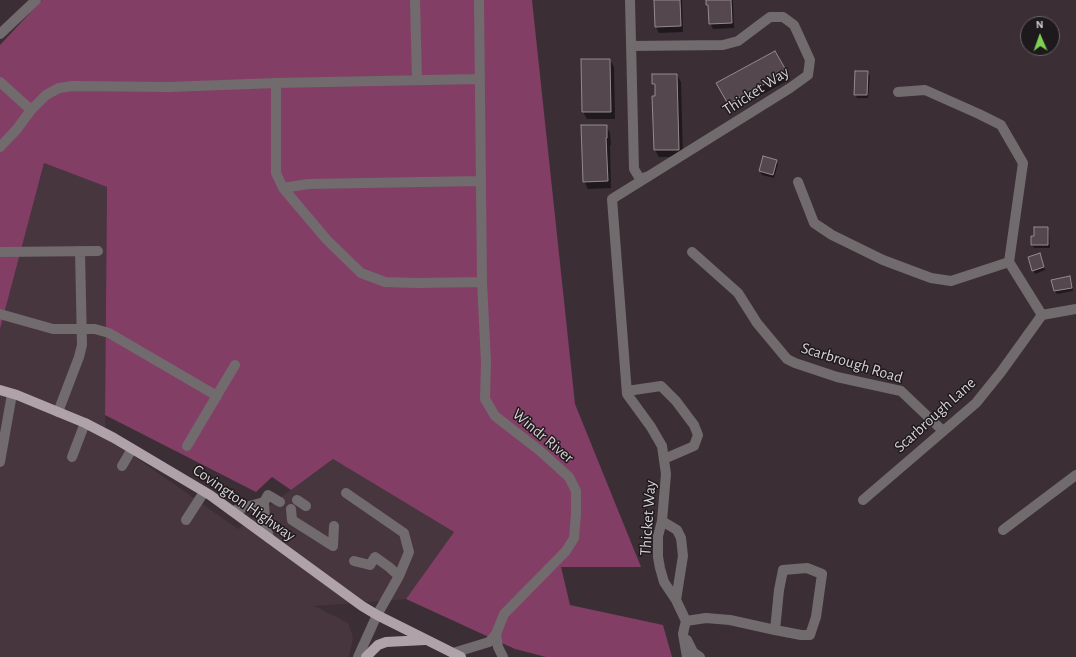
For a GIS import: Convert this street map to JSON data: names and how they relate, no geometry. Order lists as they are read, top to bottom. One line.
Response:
{"streets":{"main road":["Covington Highway"],"street":["Thicket Way","Scarbrough Road","Scarbrough Lane","Windr River"]},"crossings":[["Scarbrough Road","Scarbrough Lane"]],"north":"top"}
